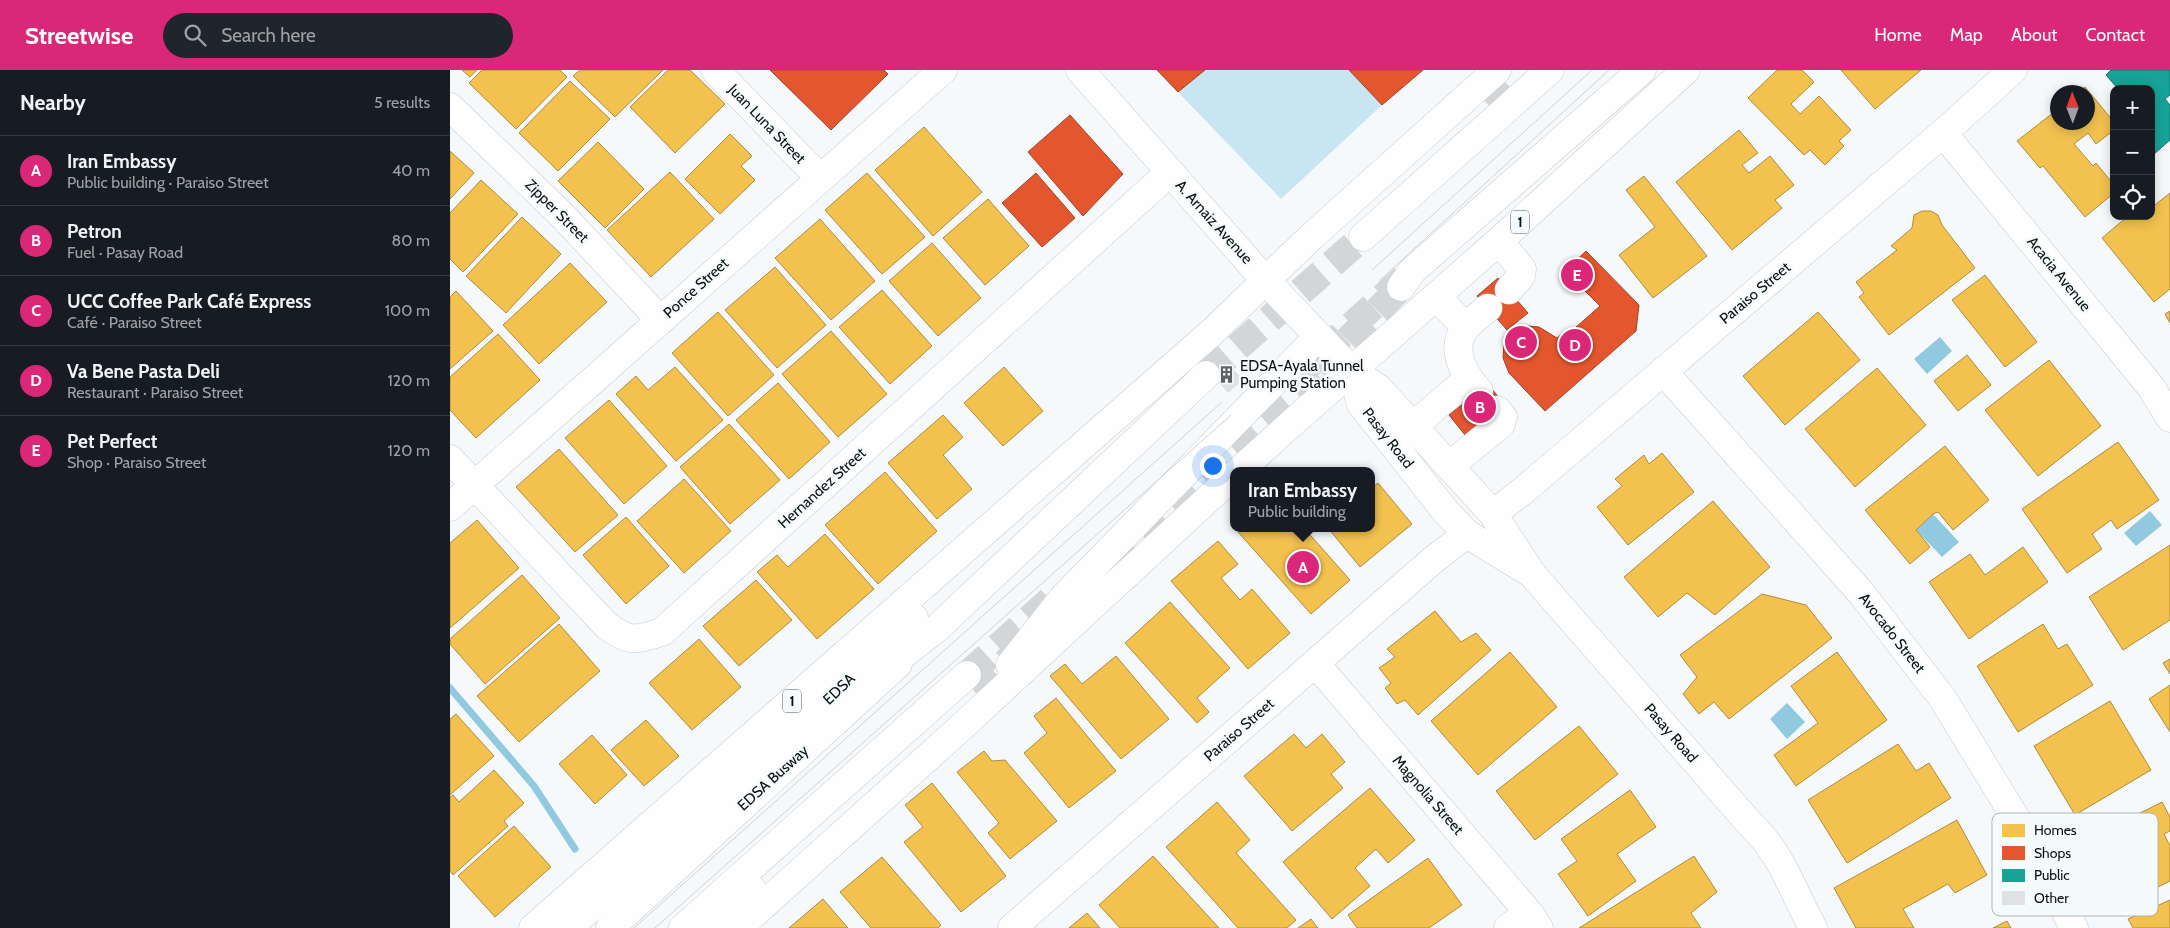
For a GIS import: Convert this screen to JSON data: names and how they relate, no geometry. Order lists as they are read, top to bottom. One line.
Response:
{"streets":{"main road":["Juan Luna Street","Zipper Street","A. Arnaiz Avenue","1","Acacia Avenue","Ponce Street","Paraiso Street","Pasay Road","Hernandez Street","Avocado Street","EDSA","EDSA Busway","Magnolia Street"]},"crossings":[["Juan Luna Street","Ponce Street"],["Zipper Street","Ponce Street"],["A. Arnaiz Avenue","1"],["A. Arnaiz Avenue","Pasay Road"],["A. Arnaiz Avenue","Hernandez Street"],["1","Pasay Road"],["Acacia Avenue","Paraiso Street"],["Ponce Street","Hernandez Street"],["Paraiso Street","Pasay Road"],["Paraiso Street","Avocado Street"],["Paraiso Street","Magnolia Street"]],"places":{"building":["EDSA-Ayala Tunnel Pumping Station"]},"legend":["Homes","Shops","Public","Other"],"north":"top","page":{"header":"Streetwise","search":"Search here","nav":["Home","Map","About","Contact"],"heading":["Nearby","5 results"],"map_buttons":["+","−"],"list":[{"mark":"A","name":"Iran Embassy","note":"Public building · Paraiso Street","value":"40 m"},{"mark":"B","name":"Petron","note":"Fuel · Pasay Road","value":"80 m"},{"mark":"C","name":"UCC Coffee Park Café Express","note":"Café · Paraiso Street","value":"100 m"},{"mark":"D","name":"Va Bene Pasta Deli","note":"Restaurant · Paraiso Street","value":"120 m"},{"mark":"E","name":"Pet Perfect","note":"Shop · Paraiso Street","value":"120 m"}],"pins":["E","C","D","B","A"],"popup":["Iran Embassy","Public building"]}}
